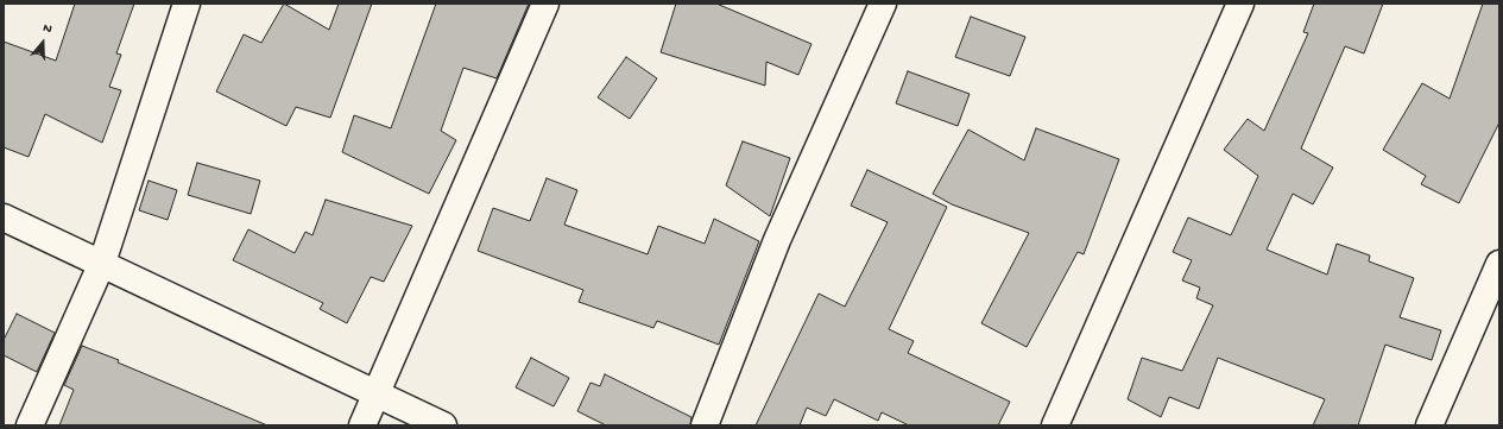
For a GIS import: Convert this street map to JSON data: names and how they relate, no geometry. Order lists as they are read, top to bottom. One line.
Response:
{"north":"top"}
